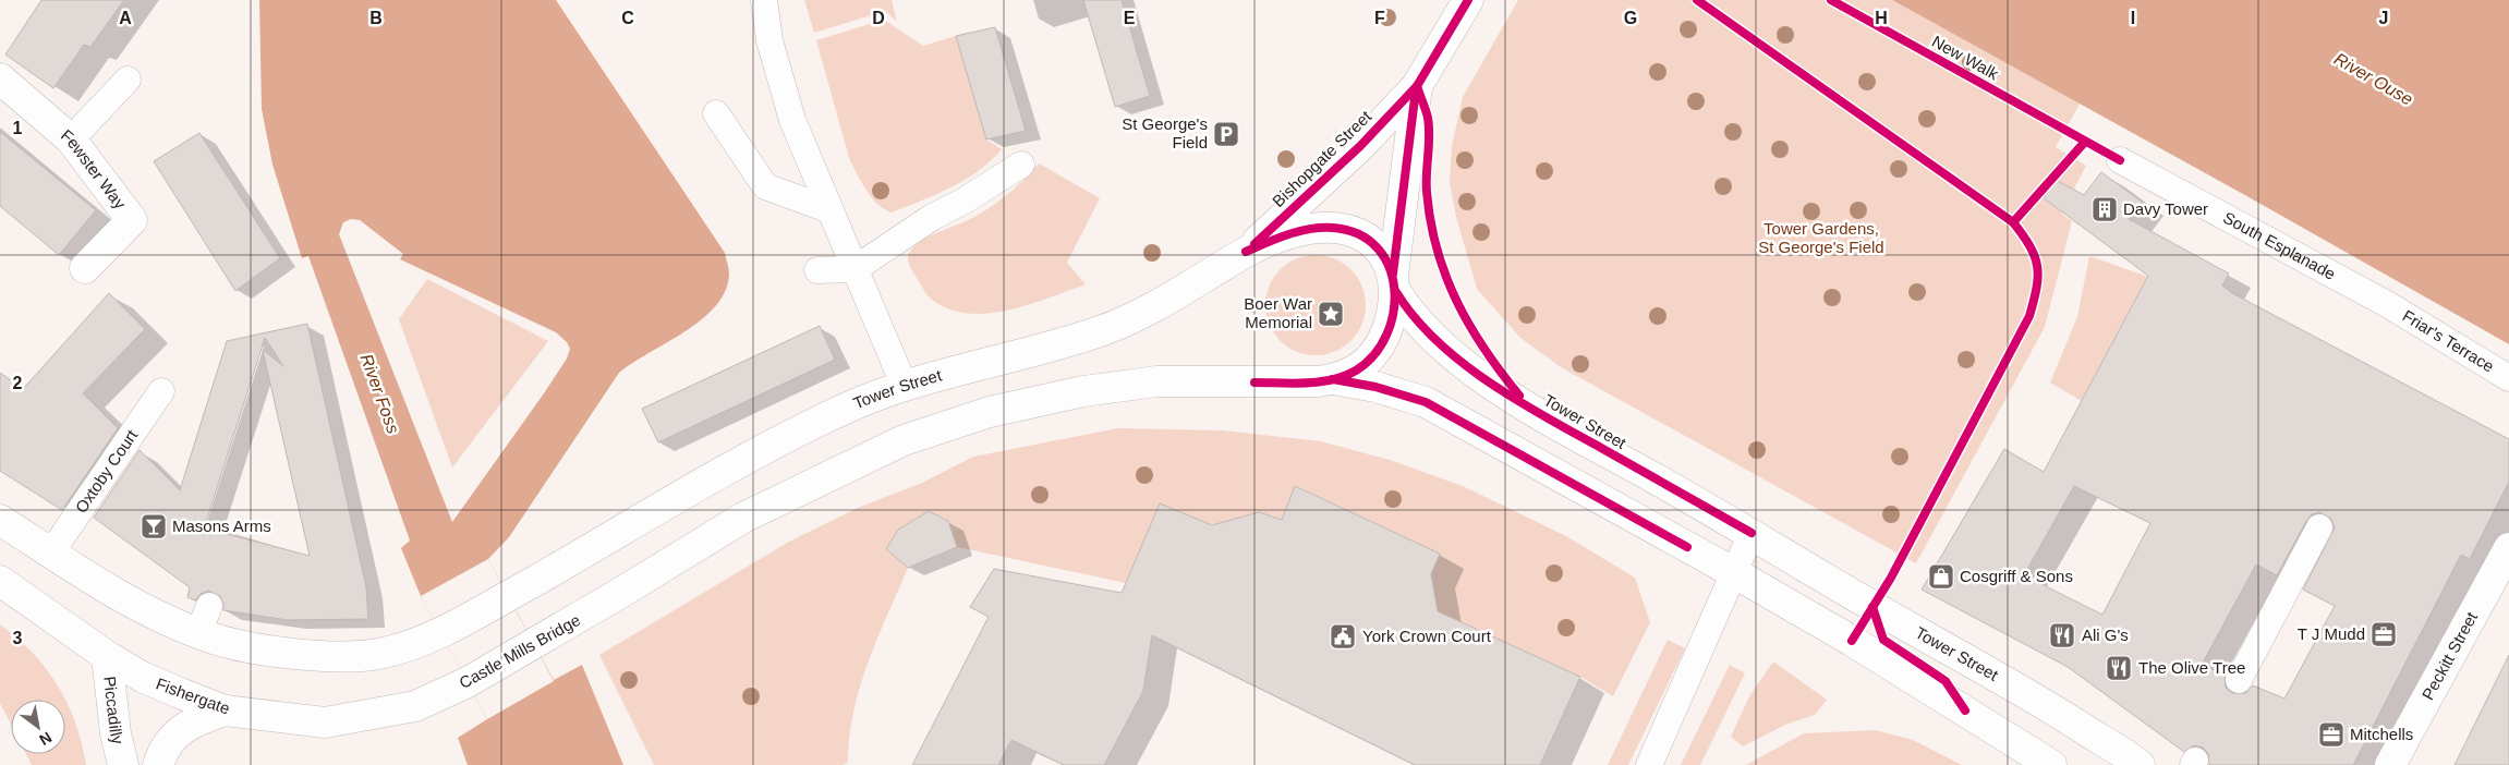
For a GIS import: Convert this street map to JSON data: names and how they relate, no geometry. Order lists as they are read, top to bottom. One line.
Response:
{"streets":{"main road":["Bishopgate Street","Fewster Way","Tower Street","Castle Mills Bridge","Peckitt Street","Fishergate","Piccadilly"],"lane":["South Esplanade","Friar's Terrace","Oxtoby Court"],"cycle path":["New Walk"]},"crossings":[["Bishopgate Street","Tower Street"],["Bishopgate Street","Castle Mills Bridge"],["South Esplanade","Friar's Terrace"],["Castle Mills Bridge","Fishergate"],["Fishergate","Piccadilly"]],"water":["River Ouse","River Foss"],"parks":["Tower Gardens, St George's Field"],"places":{"parking":["St George's Field"],"building":["Davy Tower"],"place":["Boer War Memorial"],"bar":["Masons Arms"],"shop":["Cosgriff & Sons"],"office":["T J Mudd","Mitchells"],"restaurant":["Ali G's","The Olive Tree"],"public building":["York Crown Court"]},"north":"bottom right","grid":{"columns":["A","B","C","D","E","F","G","H","I","J"],"rows":["1","2","3"]}}
